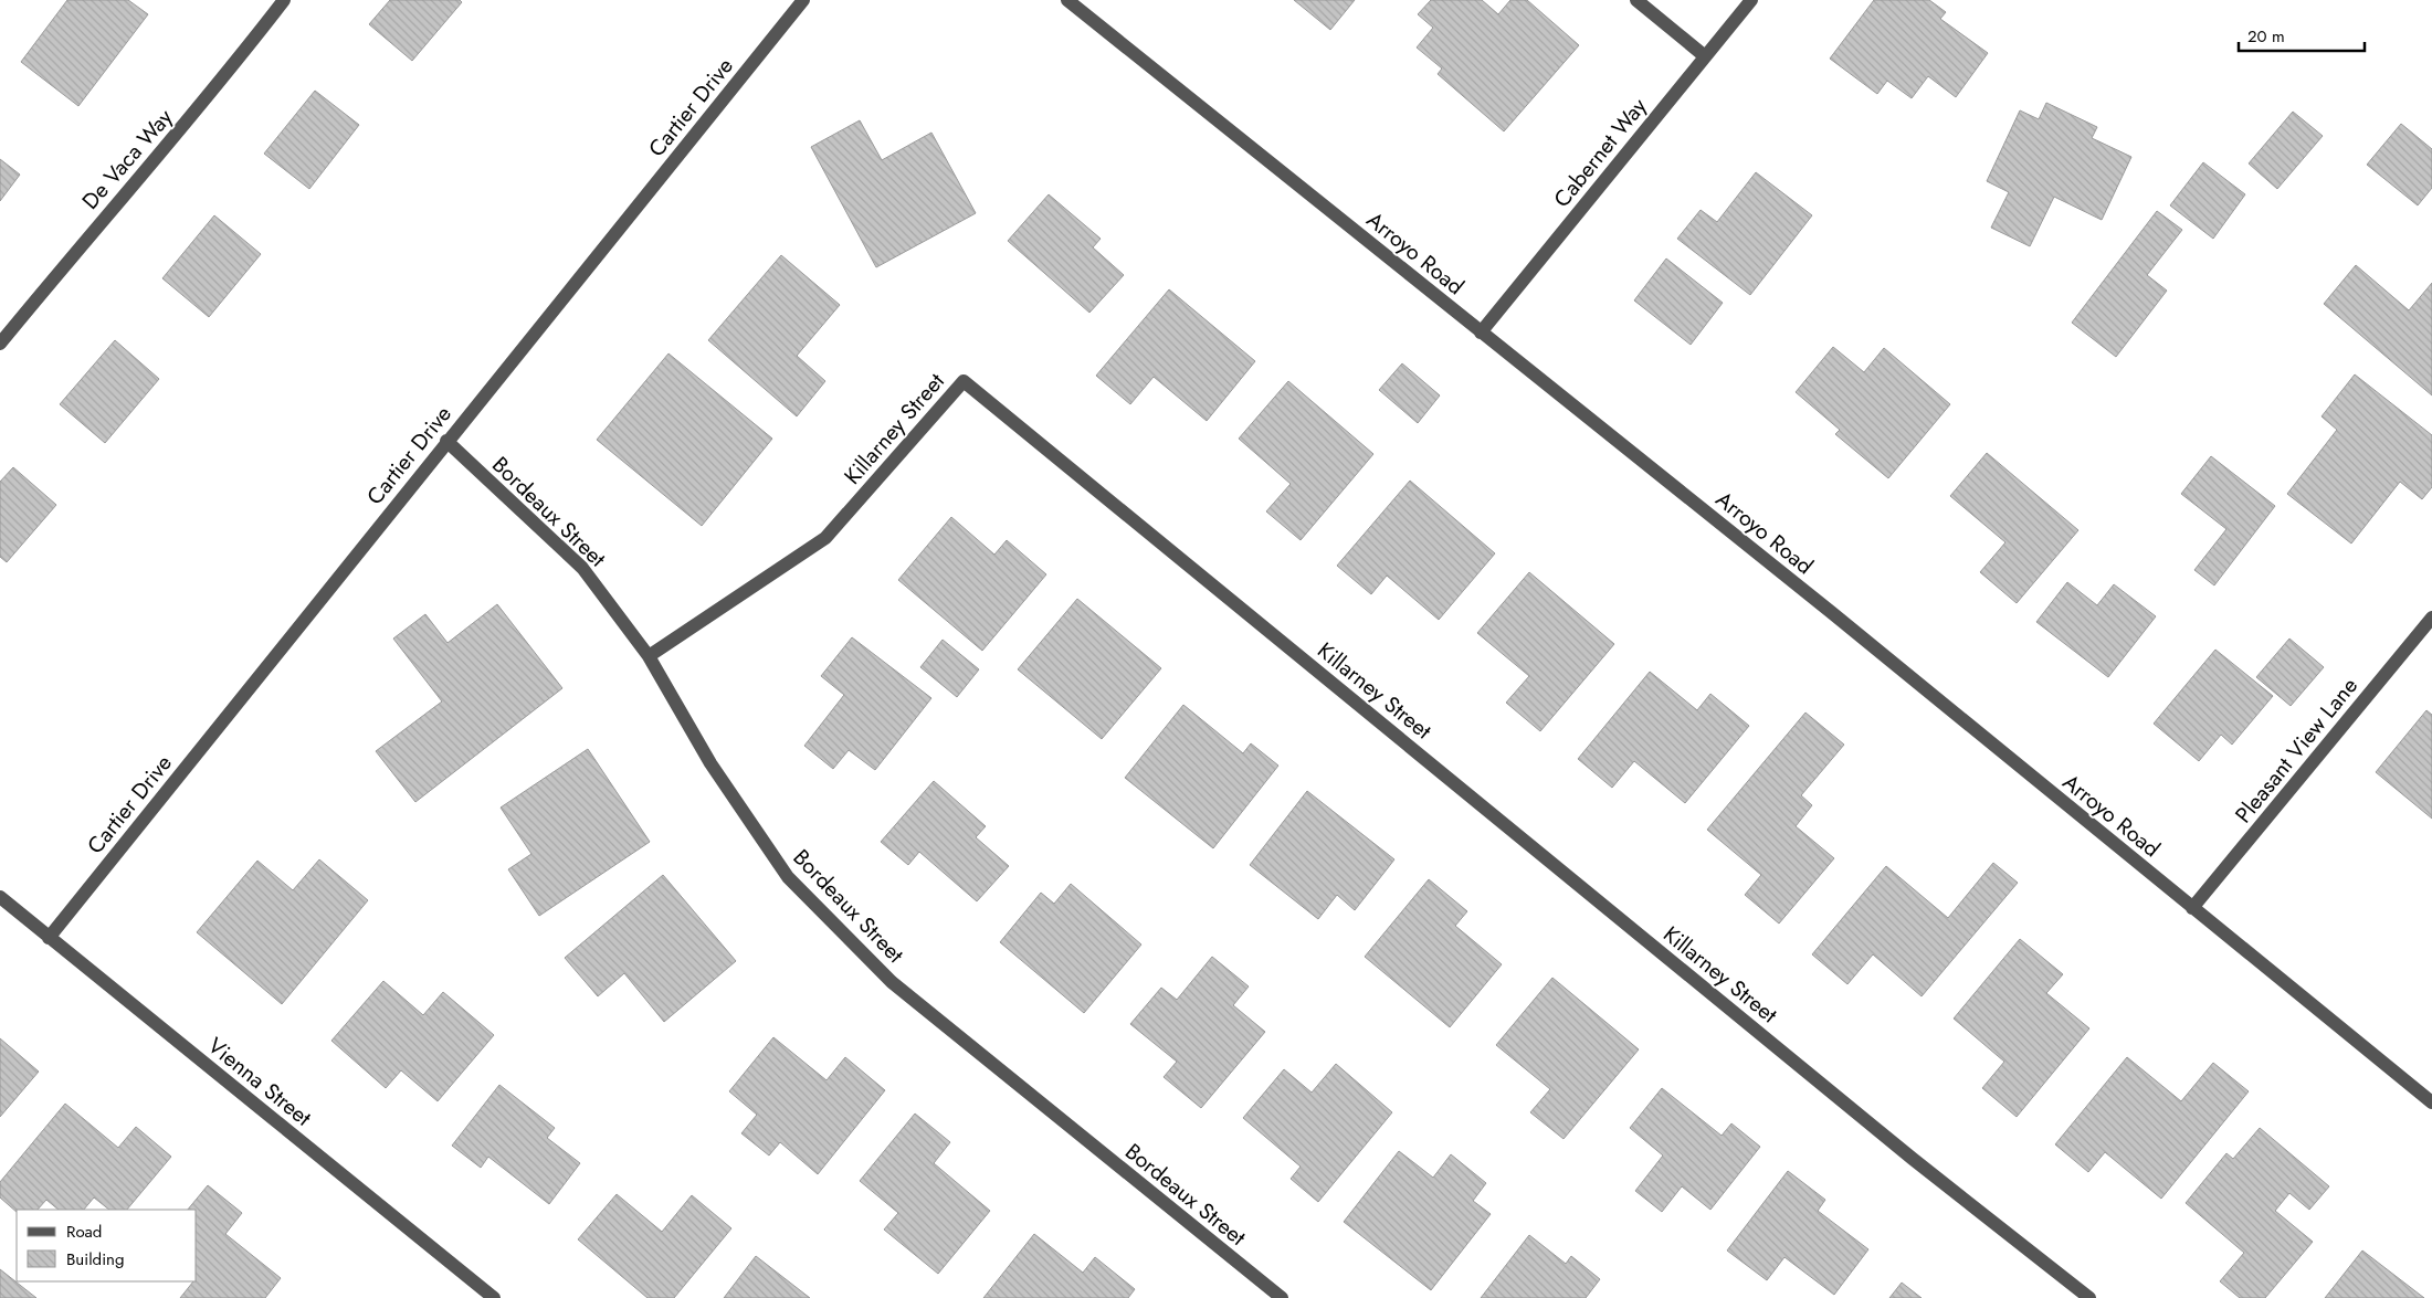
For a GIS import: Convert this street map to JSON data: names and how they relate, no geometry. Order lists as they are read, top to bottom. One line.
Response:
{"streets":{"street":["Cartier Drive","Cabernet Way","De Vaca Way","Arroyo Road","Killarney Street","Bordeaux Street","Pleasant View Lane","Vienna Street"]},"crossings":[["Cartier Drive","Bordeaux Street"],["Cartier Drive","Vienna Street"],["Cabernet Way","Arroyo Road"],["Arroyo Road","Pleasant View Lane"],["Killarney Street","Bordeaux Street"]],"legend":["Road","Building"],"scale_bar":"20 m"}
